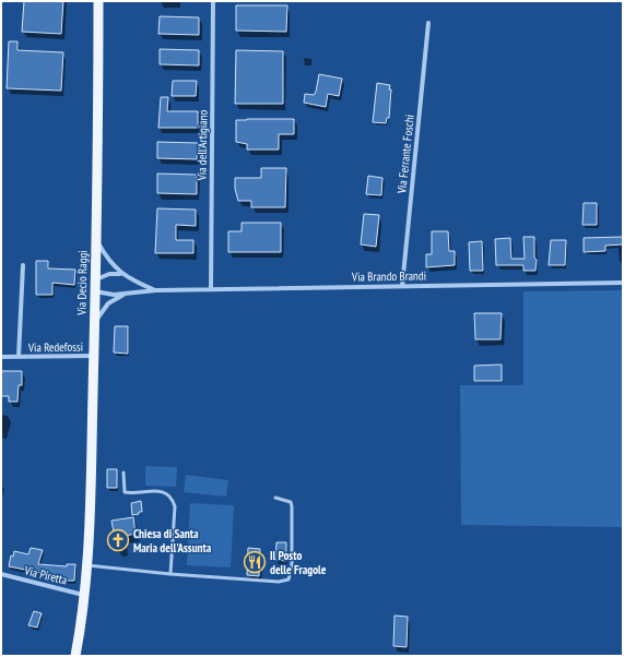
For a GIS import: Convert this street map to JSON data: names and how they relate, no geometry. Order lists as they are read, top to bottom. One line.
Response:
{"streets":{"main road":["Via Decio Raggi"],"street":["Via dell'Artigiano","Via Ferrante Foschi","Via Brando Brandi","Via Redefossi","Via Piretta"]},"crossings":[["Via dell'Artigiano","Via Brando Brandi"],["Via Ferrante Foschi","Via Brando Brandi"],["Via Brando Brandi","Via Decio Raggi"],["Via Decio Raggi","Via Redefossi"],["Via Decio Raggi","Via Piretta"]],"places":{"church":["Chiesa di Santa Maria dell'Assunta"],"restaurant":["Il Posto delle Fragole"]}}
